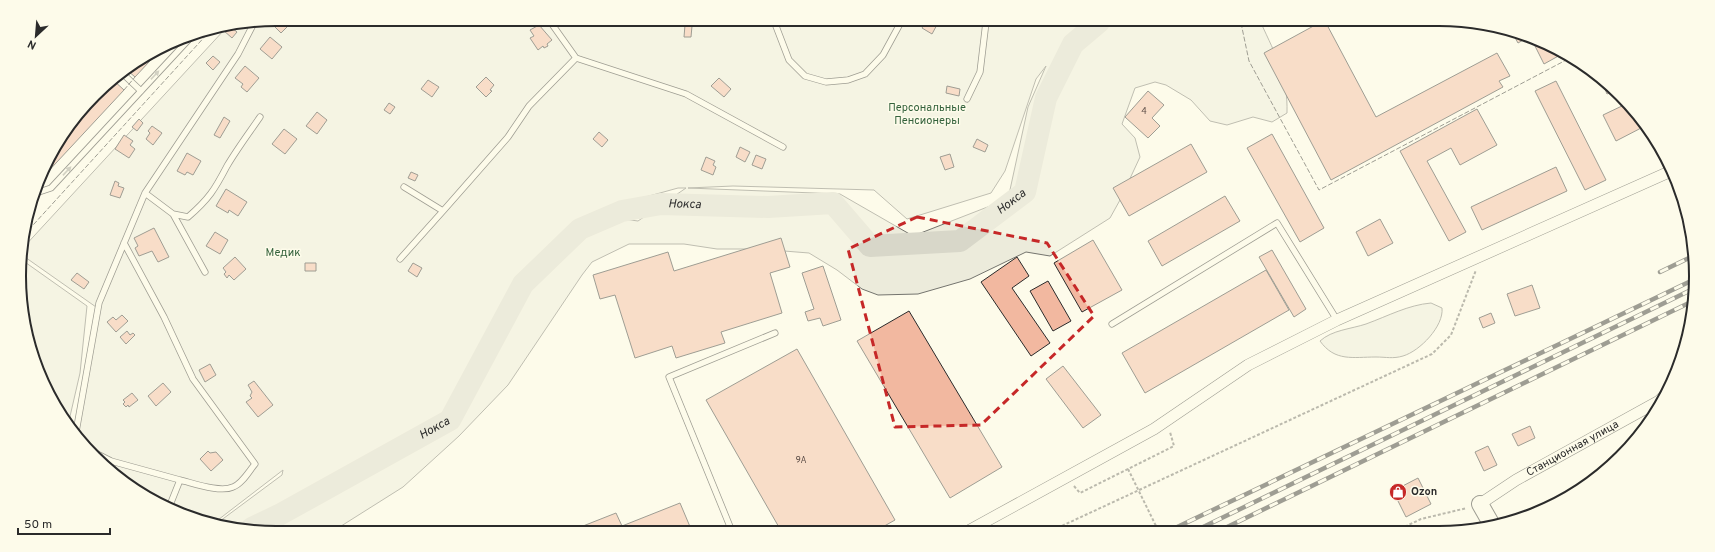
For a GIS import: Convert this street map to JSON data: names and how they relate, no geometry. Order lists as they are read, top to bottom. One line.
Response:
{"streets":{"street":["Станционная улица"]},"water":["Нокса"],"parks":["Персональные Пенсионеры","Медик"],"places":{"shop":["Ozon"]},"house_numbers":["4","9А"],"scale_bar":"50 m","north":"bottom left"}
